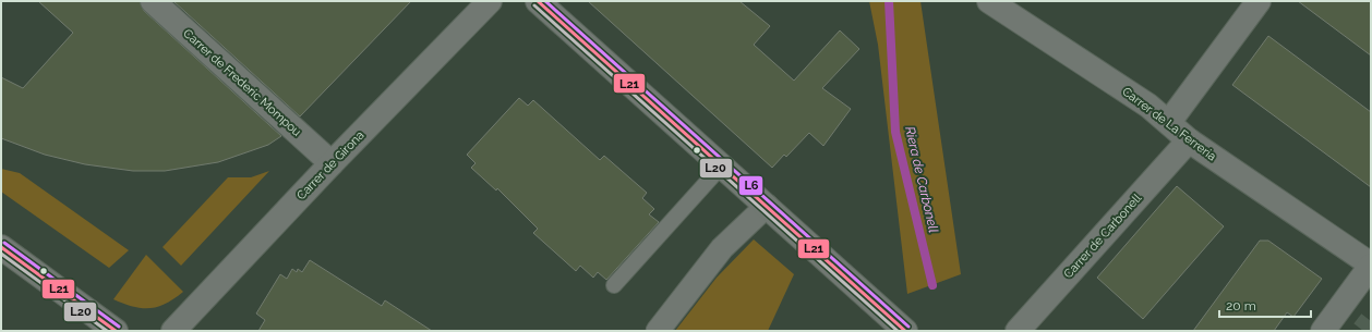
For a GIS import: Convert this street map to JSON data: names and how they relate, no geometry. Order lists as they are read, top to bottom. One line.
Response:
{"streets":{"street":["Carrer de Frederic Mompou","Carrer de La Ferreria","Carrer de Girona","Carrer de Carbonell"]},"crossings":[["Carrer de Frederic Mompou","Carrer de Girona"],["Carrer de La Ferreria","Carrer de Carbonell"]],"water":["Riera de Carbonell"],"lines":["transit line L21","transit line L6","transit line L20"],"scale_bar":"20 m"}
